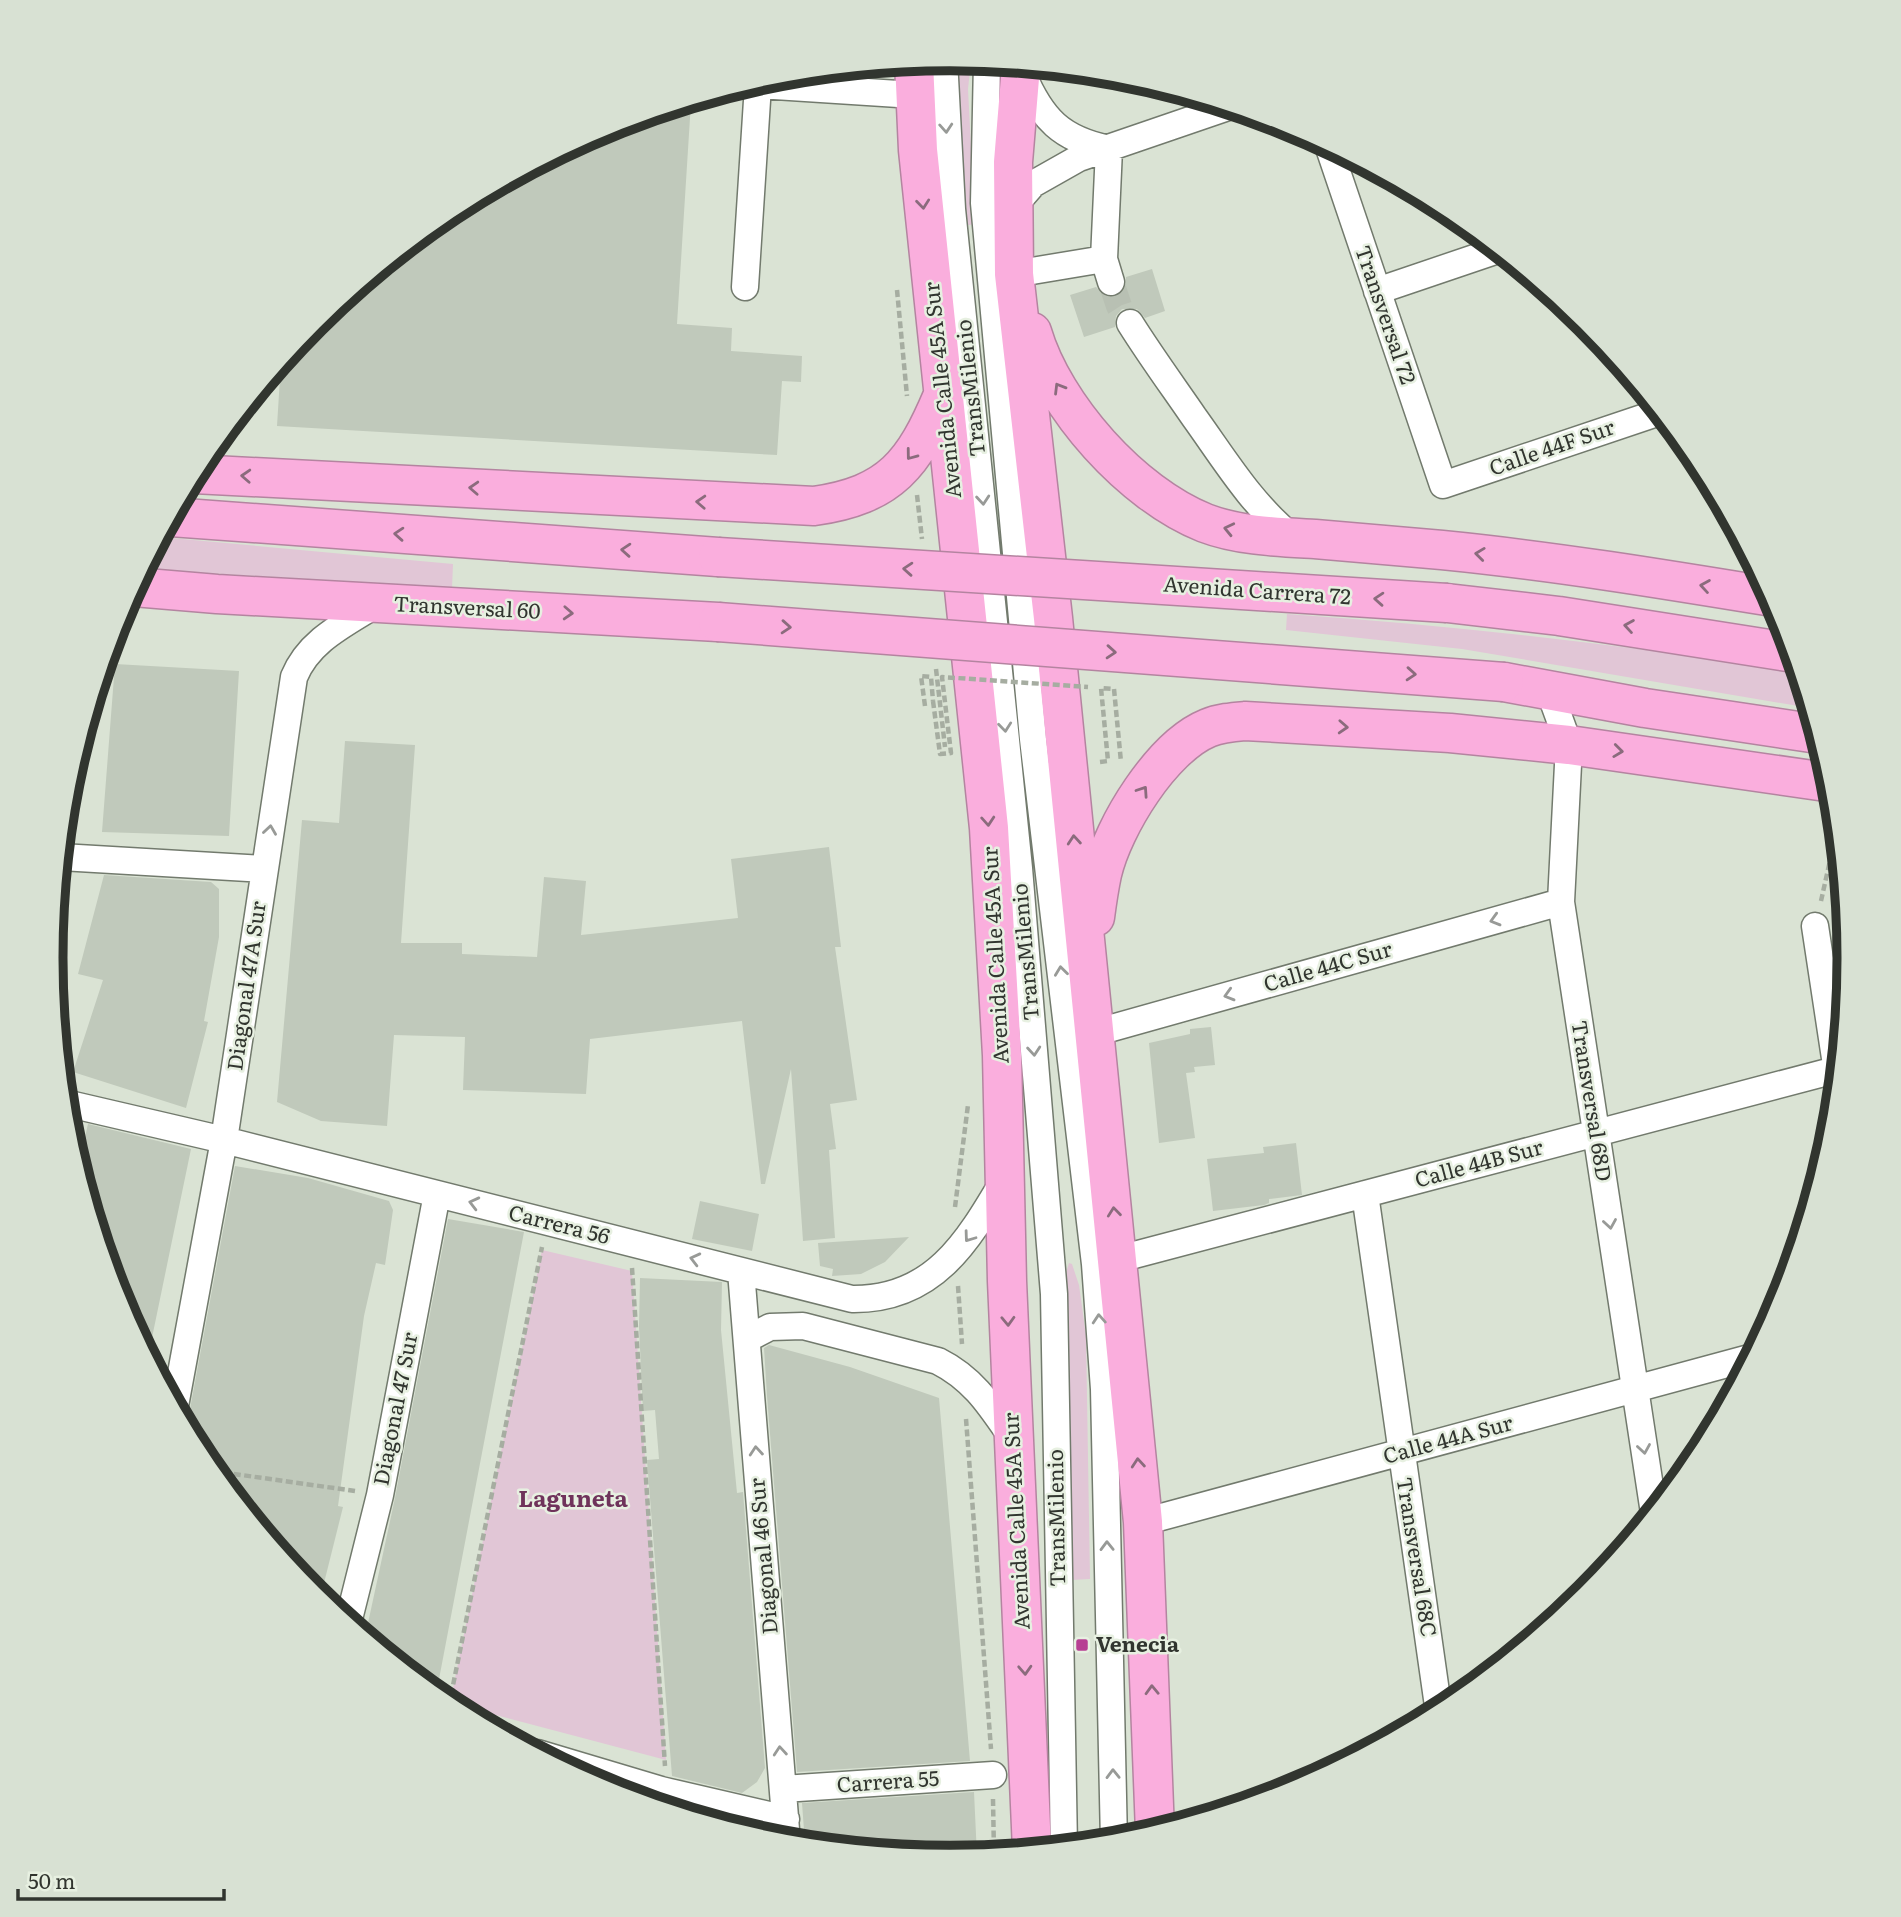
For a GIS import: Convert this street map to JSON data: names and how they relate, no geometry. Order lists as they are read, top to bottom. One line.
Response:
{"streets":{"highway":["Avenida Calle 45A Sur","Avenida Carrera 72","Transversal 60"],"street":["Transversal 72","TransMilenio","Calle 44F Sur","Calle 44C Sur","Diagonal 47A Sur","Transversal 68D","Calle 44B Sur","Carrera 56","Diagonal 47 Sur","Calle 44A Sur","Diagonal 46 Sur","Transversal 68C","Carrera 55"]},"crossings":[["Transversal 72","Calle 44F Sur"],["Avenida Calle 45A Sur","Carrera 56"],["Transversal 60","Diagonal 47A Sur"],["Transversal 60","Transversal 68D"],["Calle 44C Sur","Transversal 68D"],["Diagonal 47A Sur","Carrera 56"],["Transversal 68D","Calle 44B Sur"],["Transversal 68D","Calle 44A Sur"],["Calle 44B Sur","Transversal 68C"],["Carrera 56","Diagonal 47 Sur"],["Carrera 56","Diagonal 46 Sur"],["Calle 44A Sur","Transversal 68C"],["Diagonal 46 Sur","Carrera 55"]],"one_way":["Calle 44C Sur","Transversal 68D","Diagonal 46 Sur"],"districts":["Laguneta"],"places":{"transit":["Venecia"]},"scale_bar":"50 m"}
